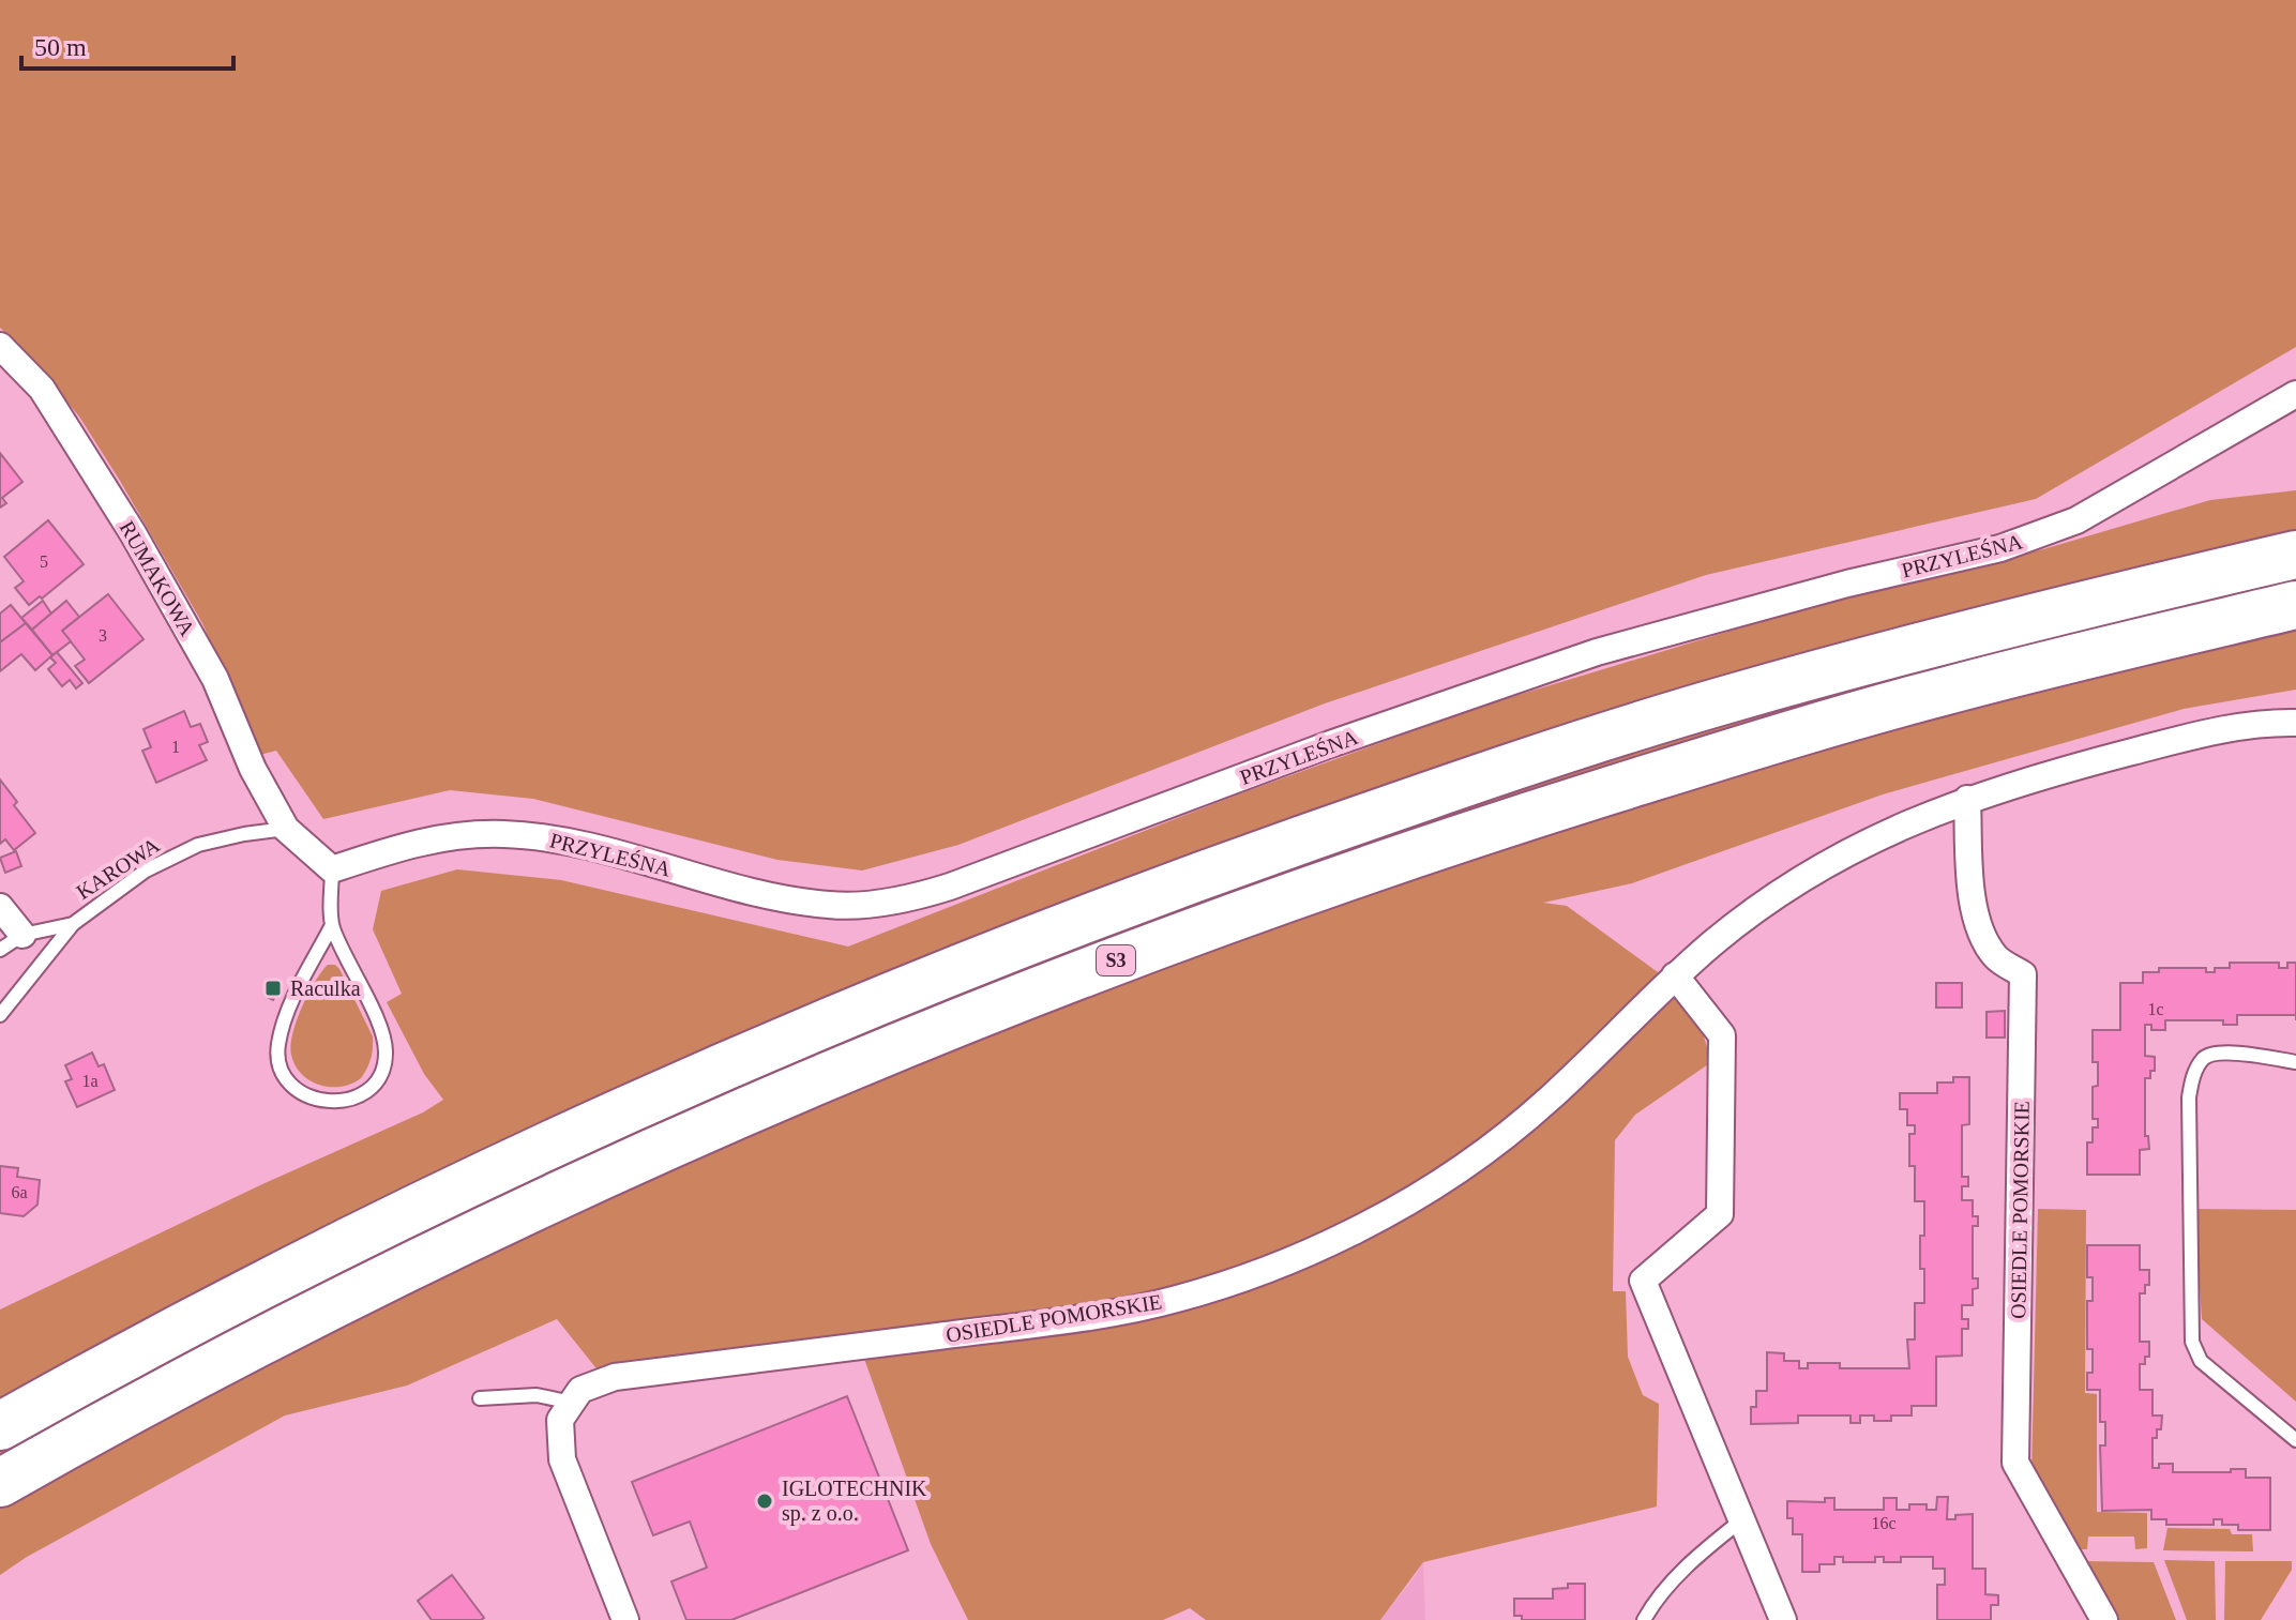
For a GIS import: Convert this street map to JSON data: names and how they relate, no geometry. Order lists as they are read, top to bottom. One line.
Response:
{"streets":{"highway":["S3"],"street":["PRZYLEŚNA","RUMAKOWA","OSIEDLE POMORSKIE"],"lane":["KAROWA"]},"crossings":[["RUMAKOWA","KAROWA"]],"places":{"transit":["Raculka"],"other":["IGLOTECHNIK sp. z o.o."]},"house_numbers":["5","3","1","1c","1a","6a","16c"],"scale_bar":"50 m"}
